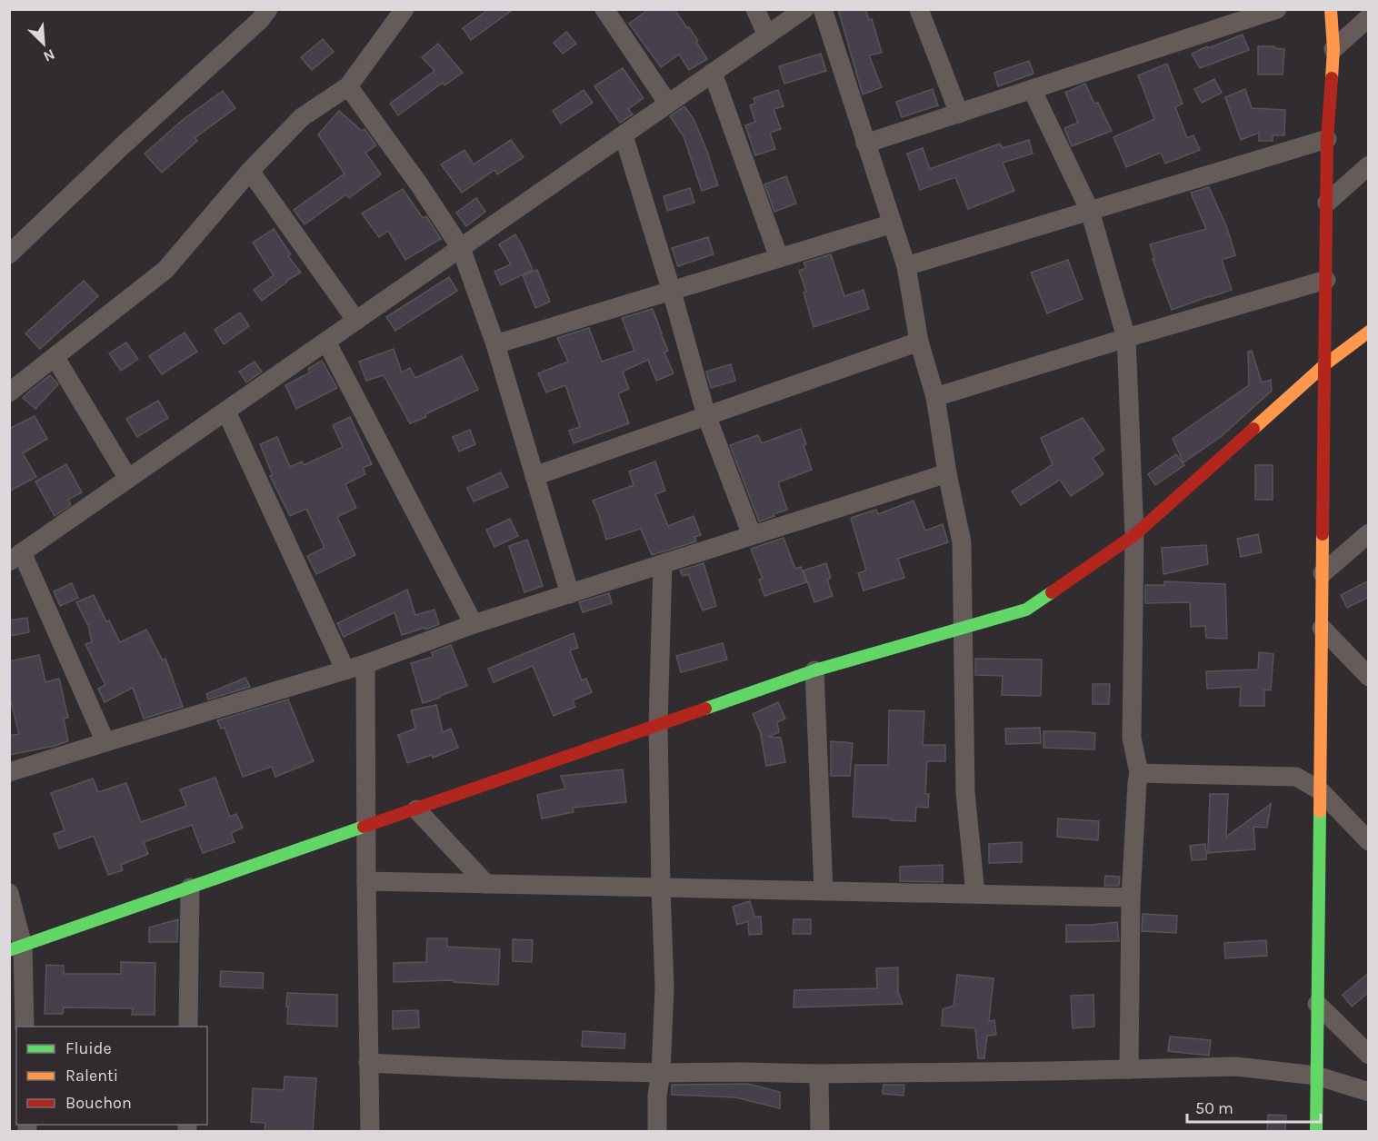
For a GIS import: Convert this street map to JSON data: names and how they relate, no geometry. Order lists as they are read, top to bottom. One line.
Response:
{"legend":["Fluide","Ralenti","Bouchon"],"scale_bar":"50 m","north":"bottom right"}
